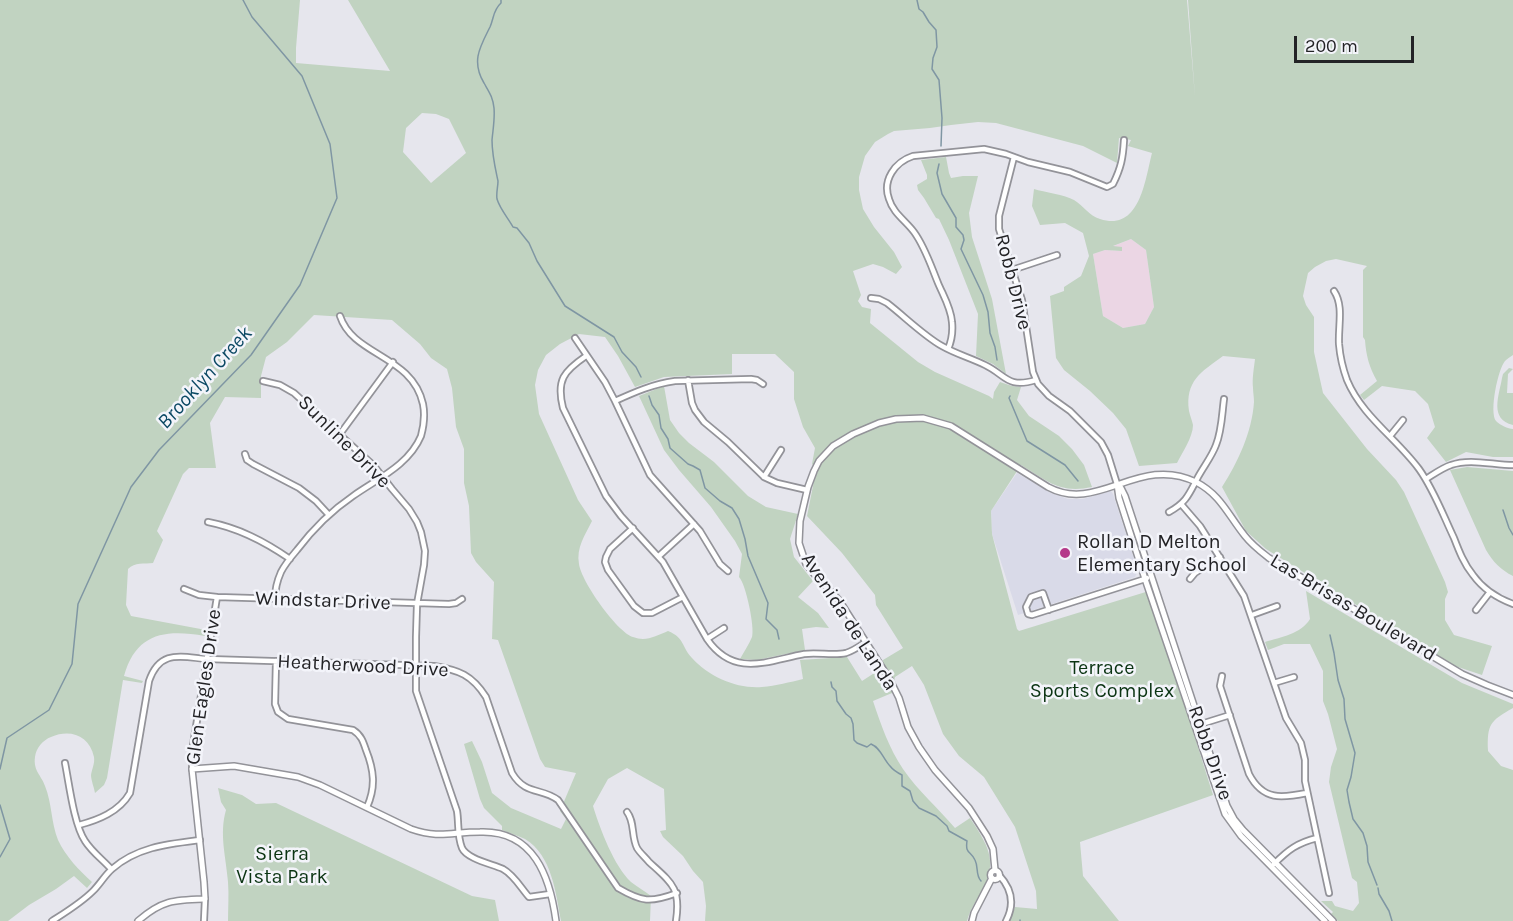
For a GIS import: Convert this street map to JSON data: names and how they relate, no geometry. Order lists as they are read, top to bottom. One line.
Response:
{"streets":{"street":["Robb Drive","Sunline Drive","Windstar Drive","Las Brisas Boulevard","Avenida de Landa","Heatherwood Drive","Glen Eagles Drive"]},"crossings":[["Robb Drive","Las Brisas Boulevard"],["Sunline Drive","Windstar Drive"],["Sunline Drive","Heatherwood Drive"],["Windstar Drive","Glen Eagles Drive"],["Las Brisas Boulevard","Avenida de Landa"],["Heatherwood Drive","Glen Eagles Drive"]],"water":["Brooklyn Creek"],"parks":["Terrace Sports Complex","Sierra Vista Park"],"places":["Rollan D Melton Elementary School"],"scale_bar":"200 m"}
